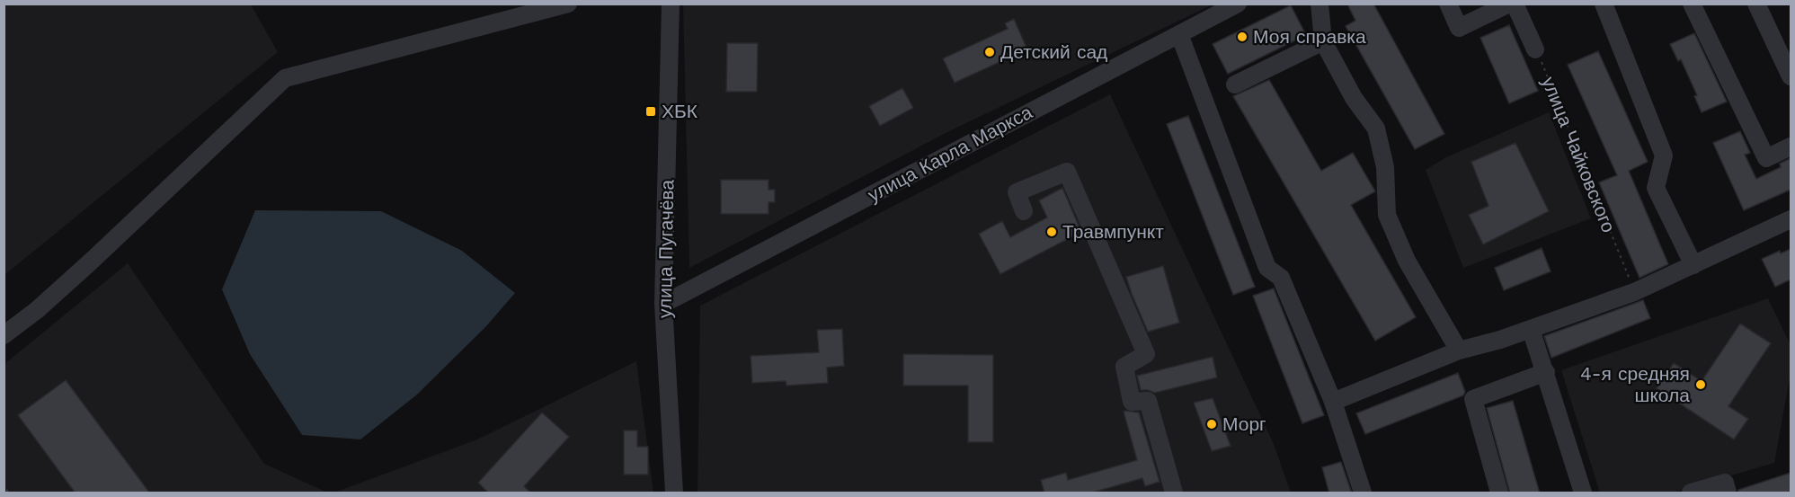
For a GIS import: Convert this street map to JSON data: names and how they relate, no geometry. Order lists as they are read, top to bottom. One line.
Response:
{"streets":{"street":["улица Карла Маркса","улица Пугачёва"],"path":["улица Чайковского"]},"crossings":[["улица Карла Маркса","улица Пугачёва"]],"places":{"other":["Моя справка","Детский сад","Травмпункт","4-я средняя школа","Морг"],"transit":["ХБК"]}}
